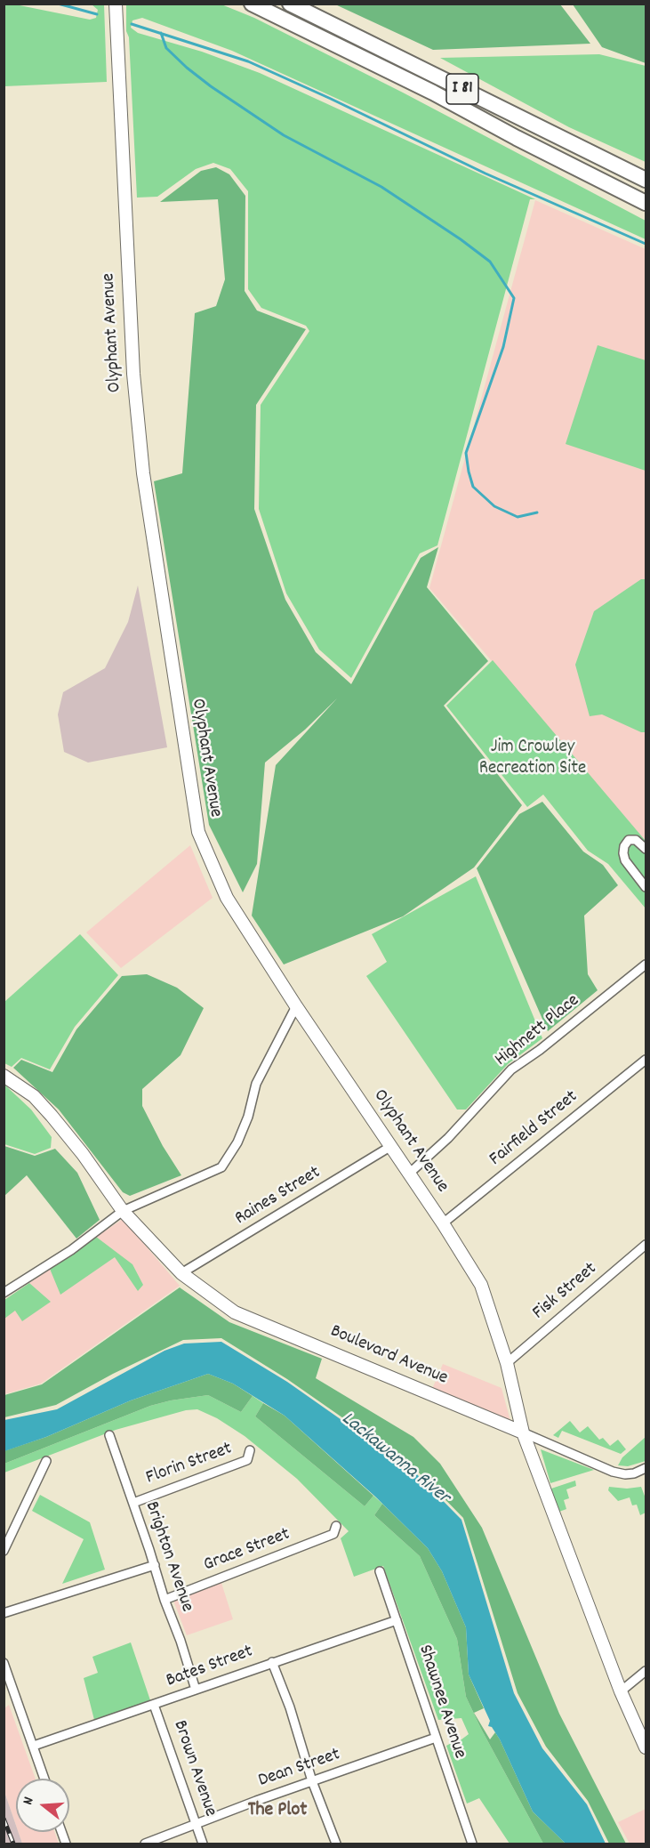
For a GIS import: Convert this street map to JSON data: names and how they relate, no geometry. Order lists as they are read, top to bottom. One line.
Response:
{"streets":{"highway":["I 81"],"street":["Olyphant Avenue","Highnett Place","Fairfield Street","Raines Street","Fisk Street","Boulevard Avenue","Florin Street","Grace Street","Brighton Avenue","Bates Street","Shawnee Avenue","Brown Avenue","Dean Street"]},"crossings":[["Olyphant Avenue","Highnett Place"],["Olyphant Avenue","Fairfield Street"],["Olyphant Avenue","Raines Street"],["Olyphant Avenue","Fisk Street"],["Olyphant Avenue","Boulevard Avenue"],["Raines Street","Boulevard Avenue"],["Florin Street","Brighton Avenue"],["Grace Street","Brighton Avenue"],["Brighton Avenue","Bates Street"],["Bates Street","Shawnee Avenue"],["Bates Street","Brown Avenue"],["Shawnee Avenue","Dean Street"],["Brown Avenue","Dean Street"]],"districts":["The Plot"],"water":["Lackawanna River"],"parks":["Jim Crowley Recreation Site"],"north":"left"}
